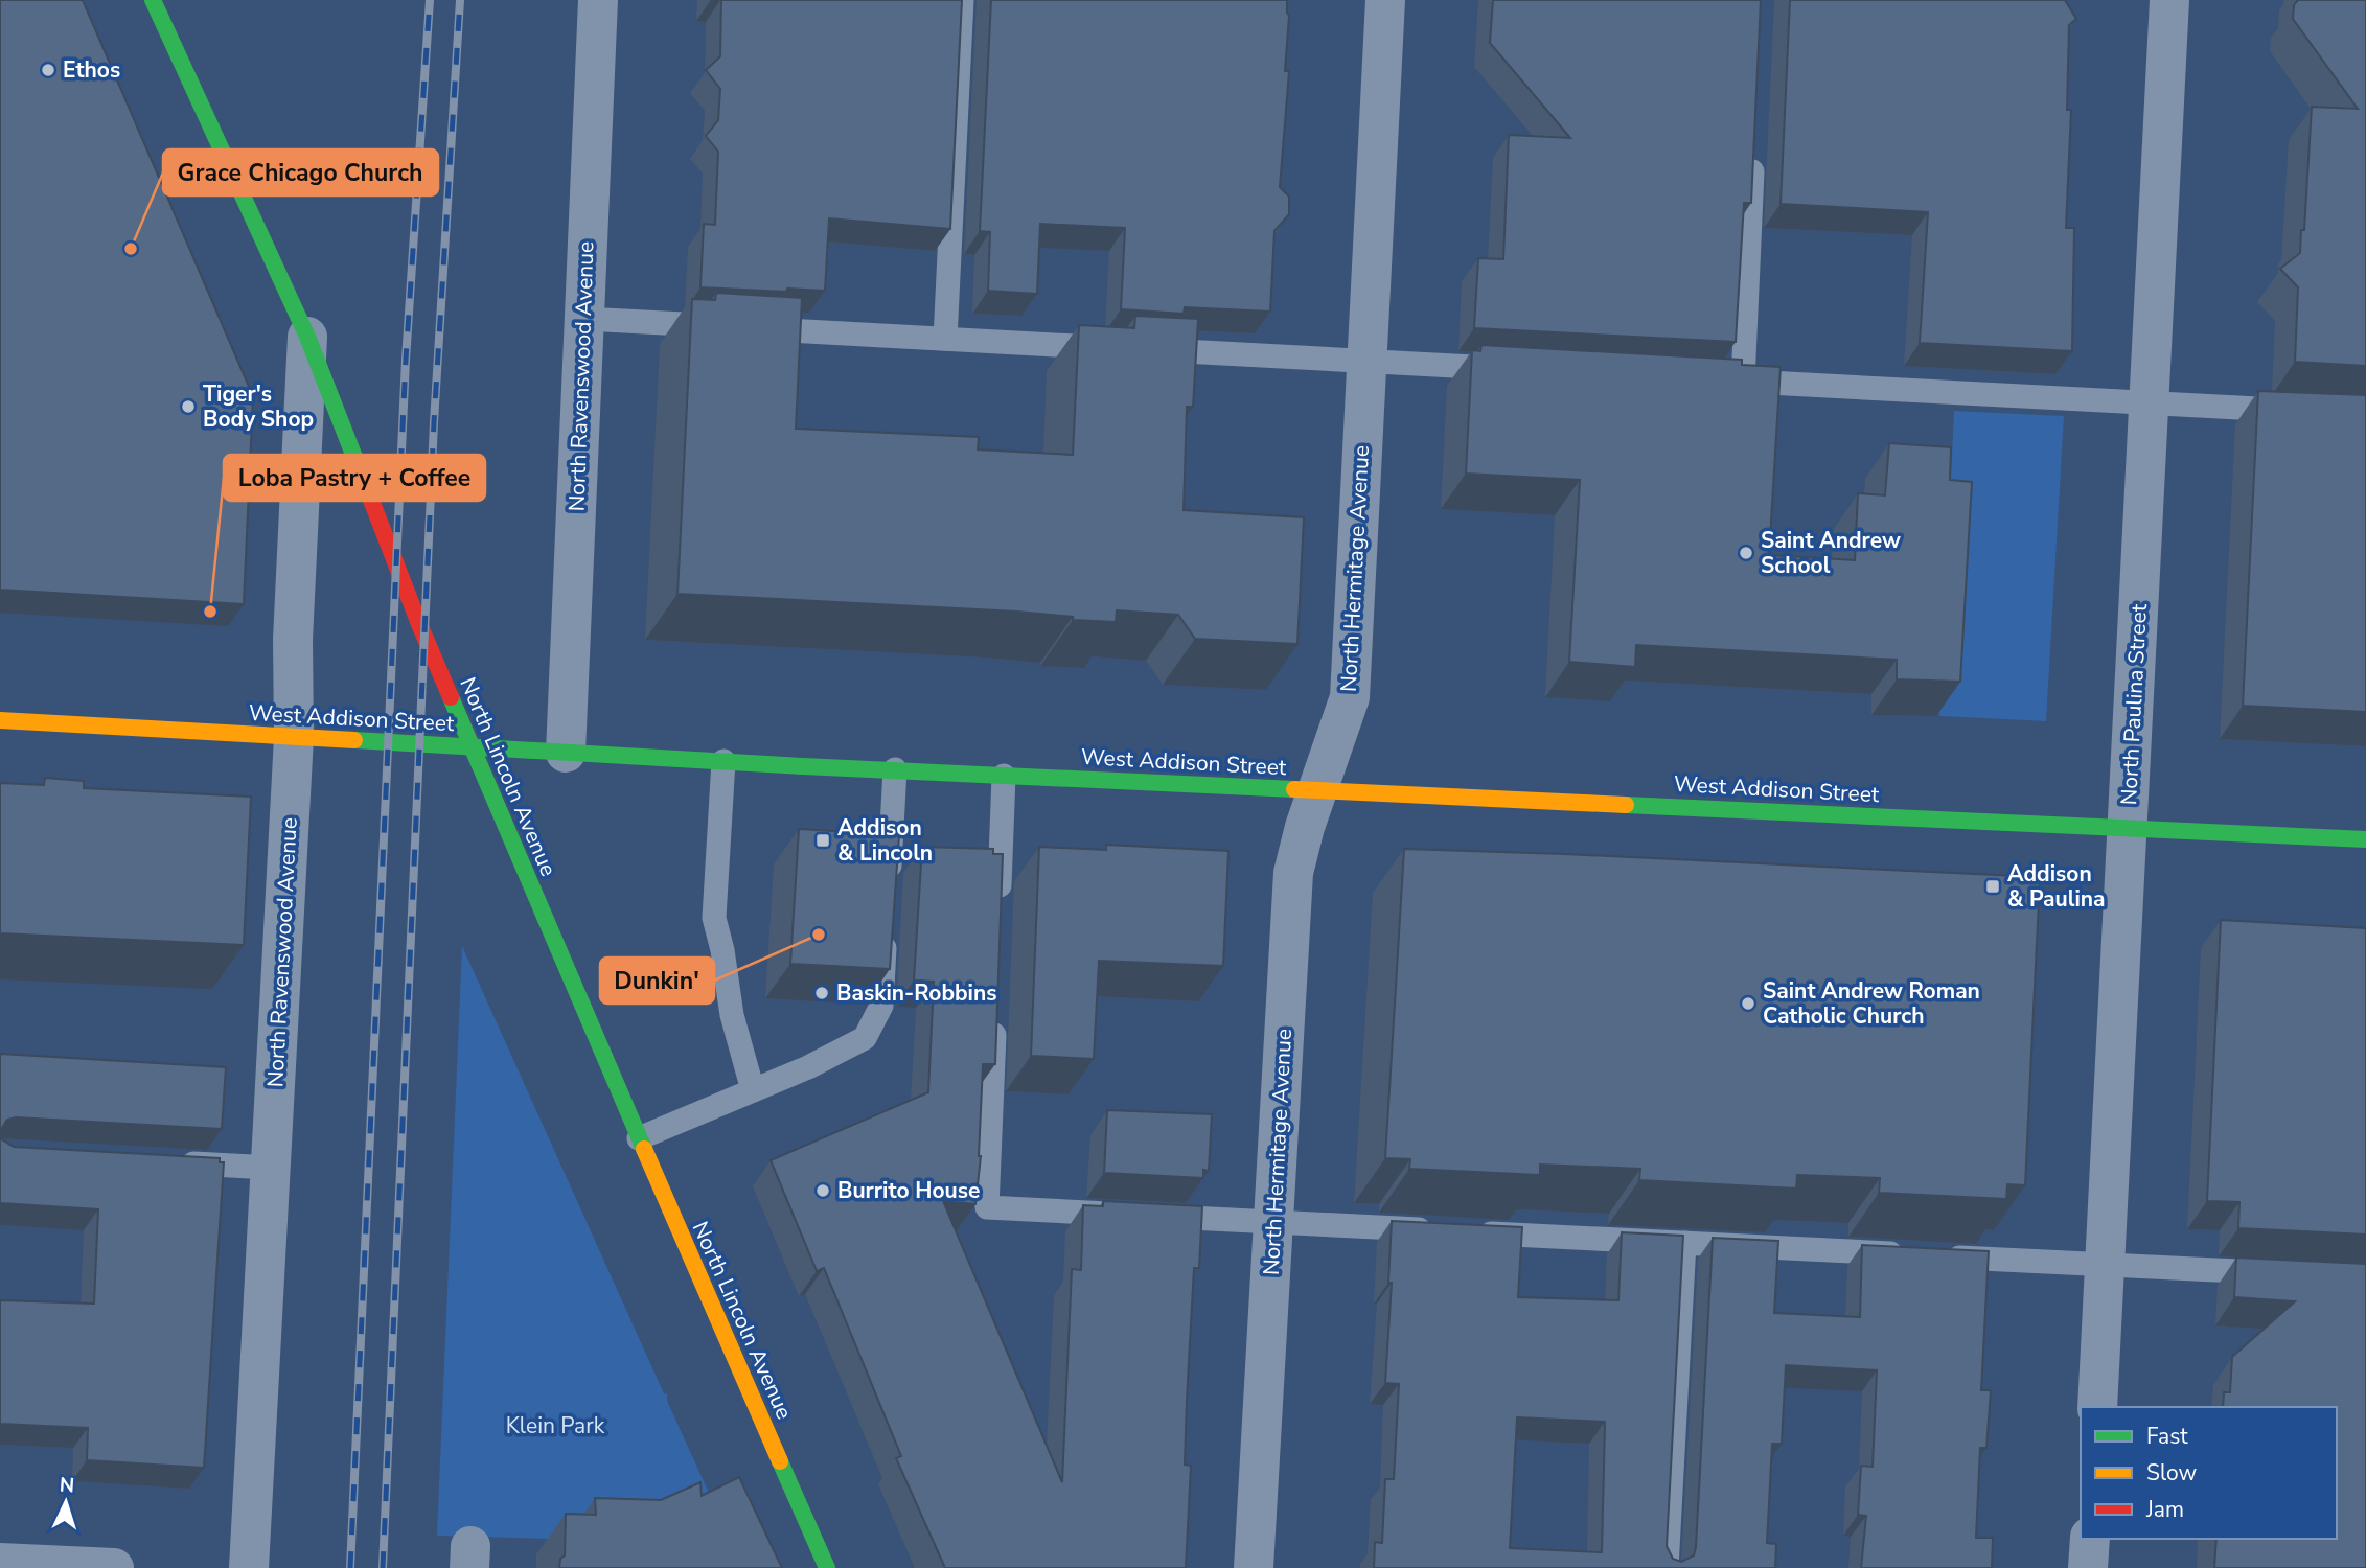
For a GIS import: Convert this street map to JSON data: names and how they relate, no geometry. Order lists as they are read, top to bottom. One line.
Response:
{"streets":{"street":["North Ravenswood Avenue","North Hermitage Avenue","North Paulina Street","West Addison Street","North Lincoln Avenue"]},"crossings":[["North Ravenswood Avenue","West Addison Street"],["North Ravenswood Avenue","North Lincoln Avenue"],["North Hermitage Avenue","West Addison Street"],["North Paulina Street","West Addison Street"],["West Addison Street","North Lincoln Avenue"]],"parks":["Klein Park"],"places":{"other":["Ethos","Grace Chicago Church","Tiger's Body Shop","Saint Andrew School","Loba Pastry + Coffee","Dunkin'","Baskin-Robbins","Saint Andrew Roman Catholic Church","Burrito House"],"transit":["Addison & Lincoln","Addison & Paulina"]},"legend":["Fast","Slow","Jam"],"north":"top"}
